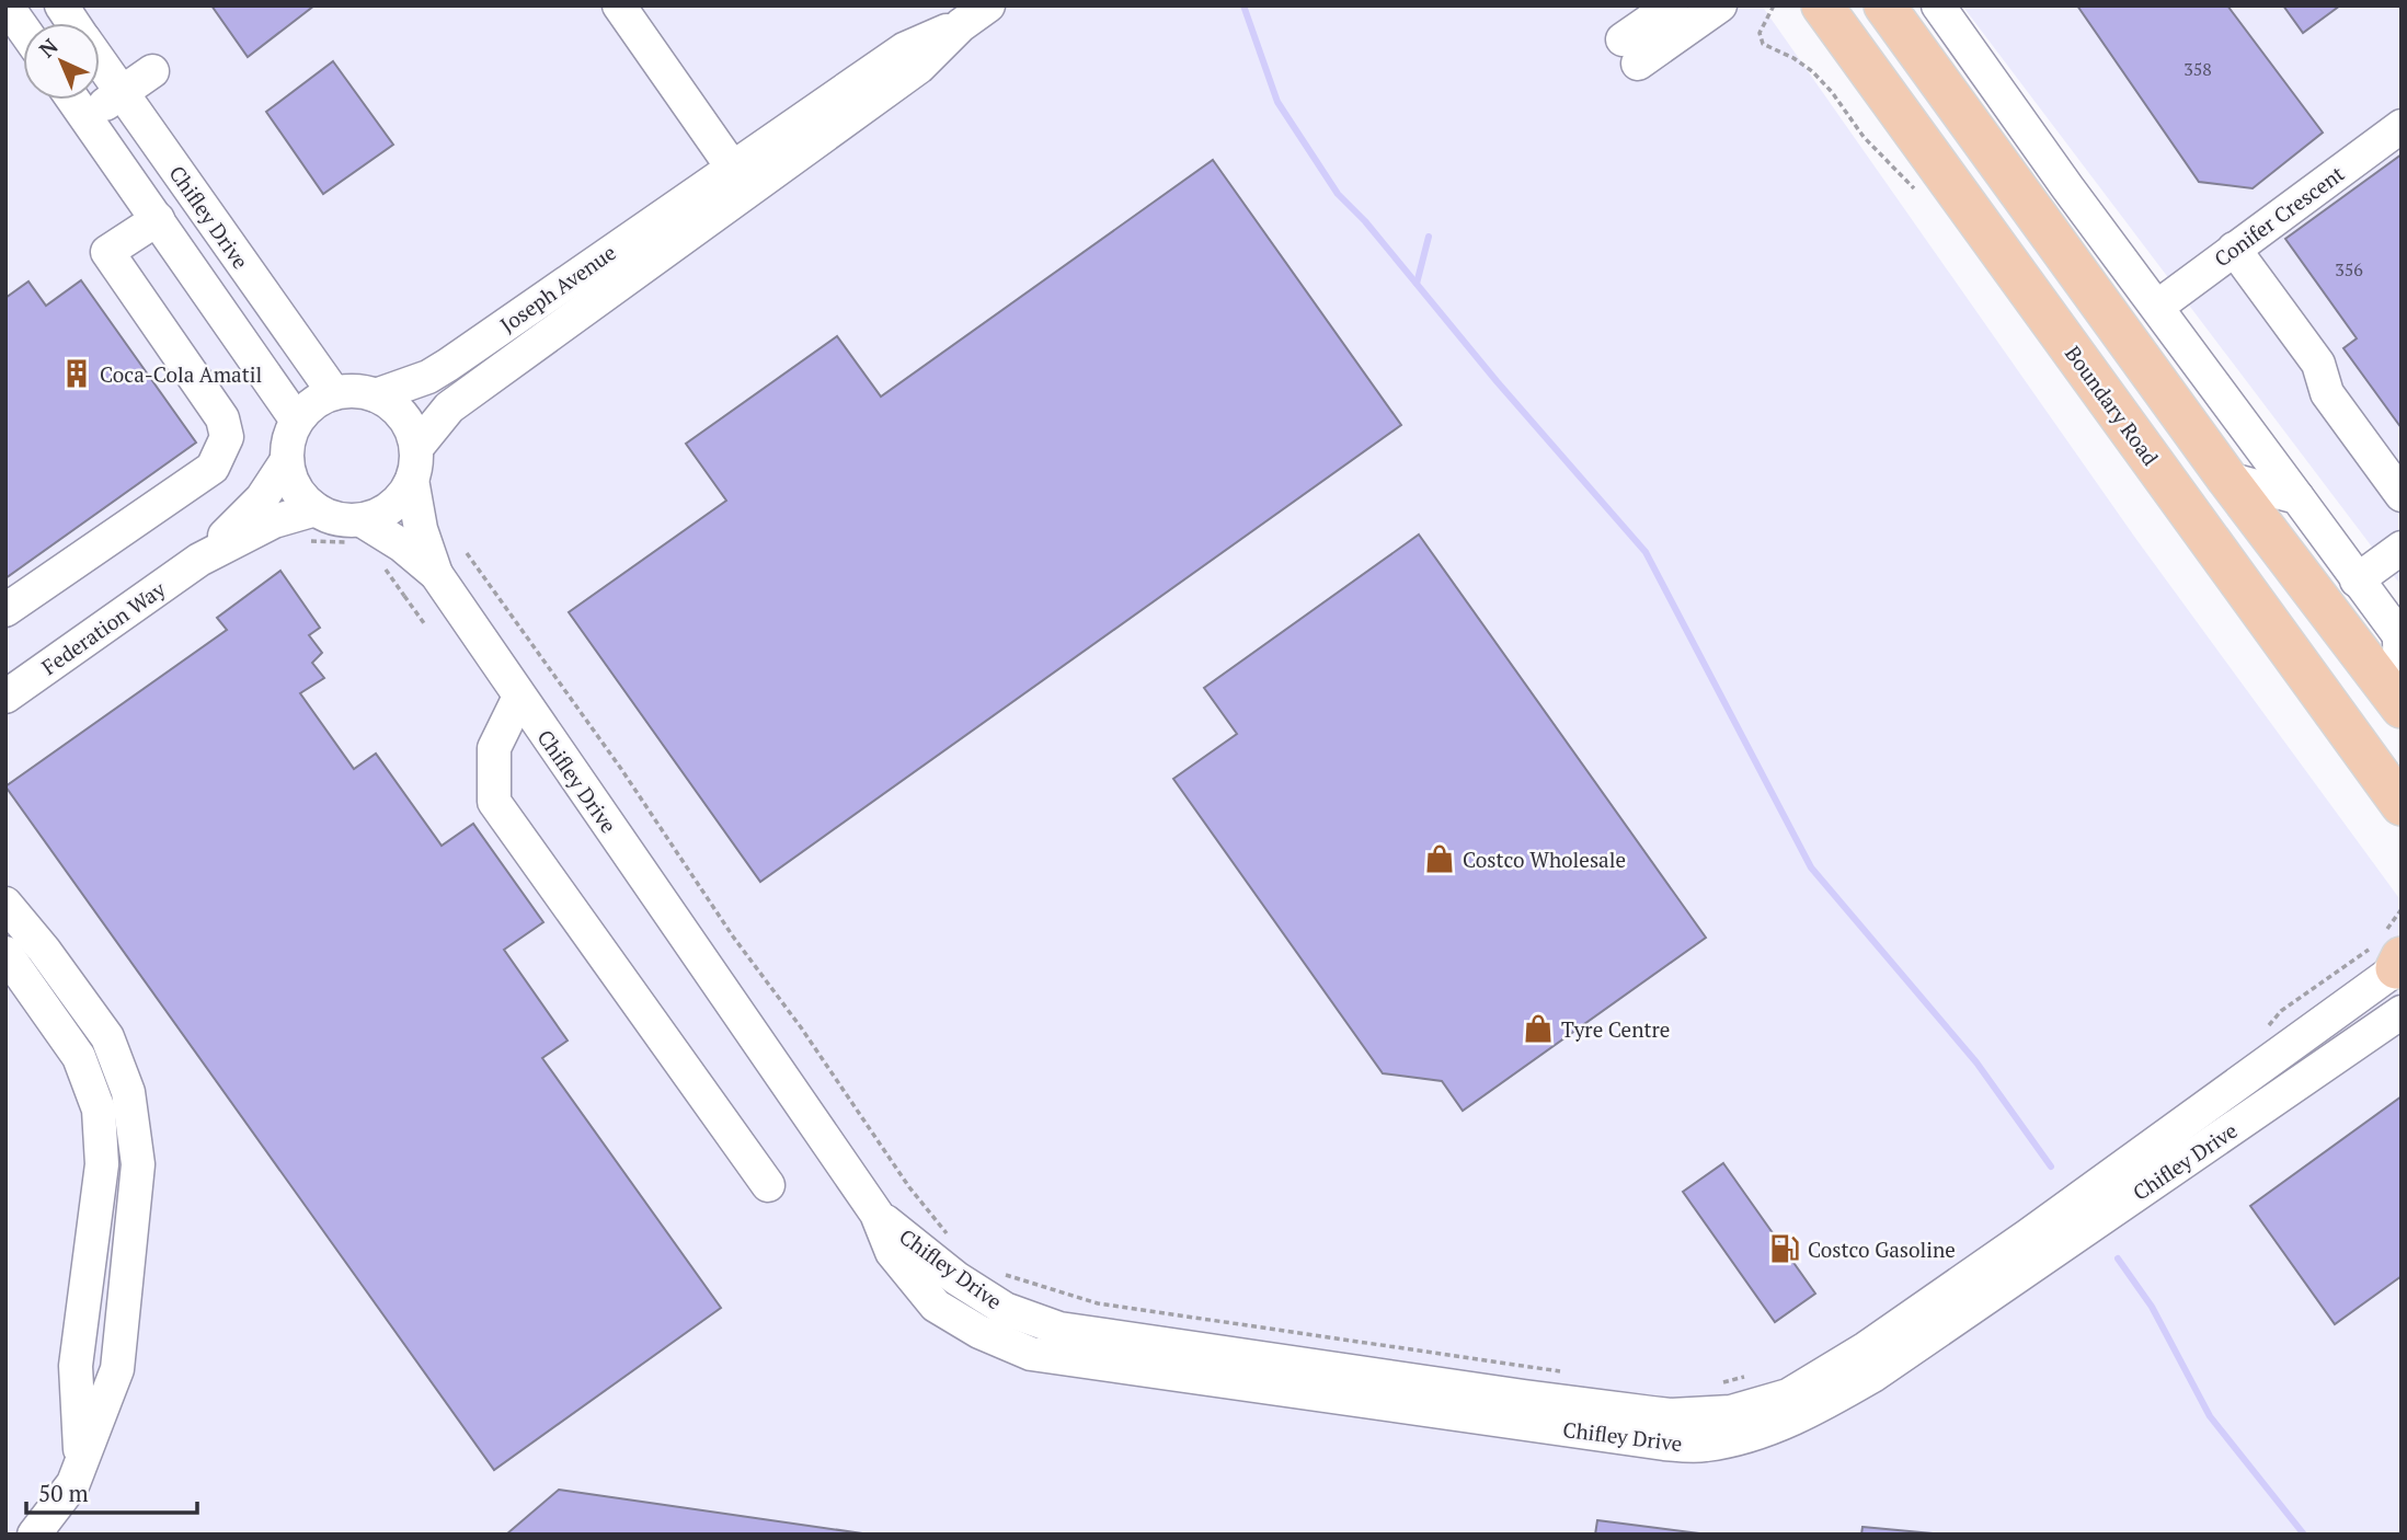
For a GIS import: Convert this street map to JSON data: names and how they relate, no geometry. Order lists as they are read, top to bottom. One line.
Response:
{"streets":{"main road":["Boundary Road"],"street":["Conifer Crescent","Chifley Drive","Joseph Avenue","Federation Way"]},"crossings":[["Chifley Drive","Joseph Avenue"],["Chifley Drive","Federation Way"],["Joseph Avenue","Federation Way"]],"places":{"building":["Coca-Cola Amatil"],"shop":["Costco Wholesale","Tyre Centre"],"fuel station":["Costco Gasoline"]},"house_numbers":["358","356"],"scale_bar":"50 m","north":"top left"}
